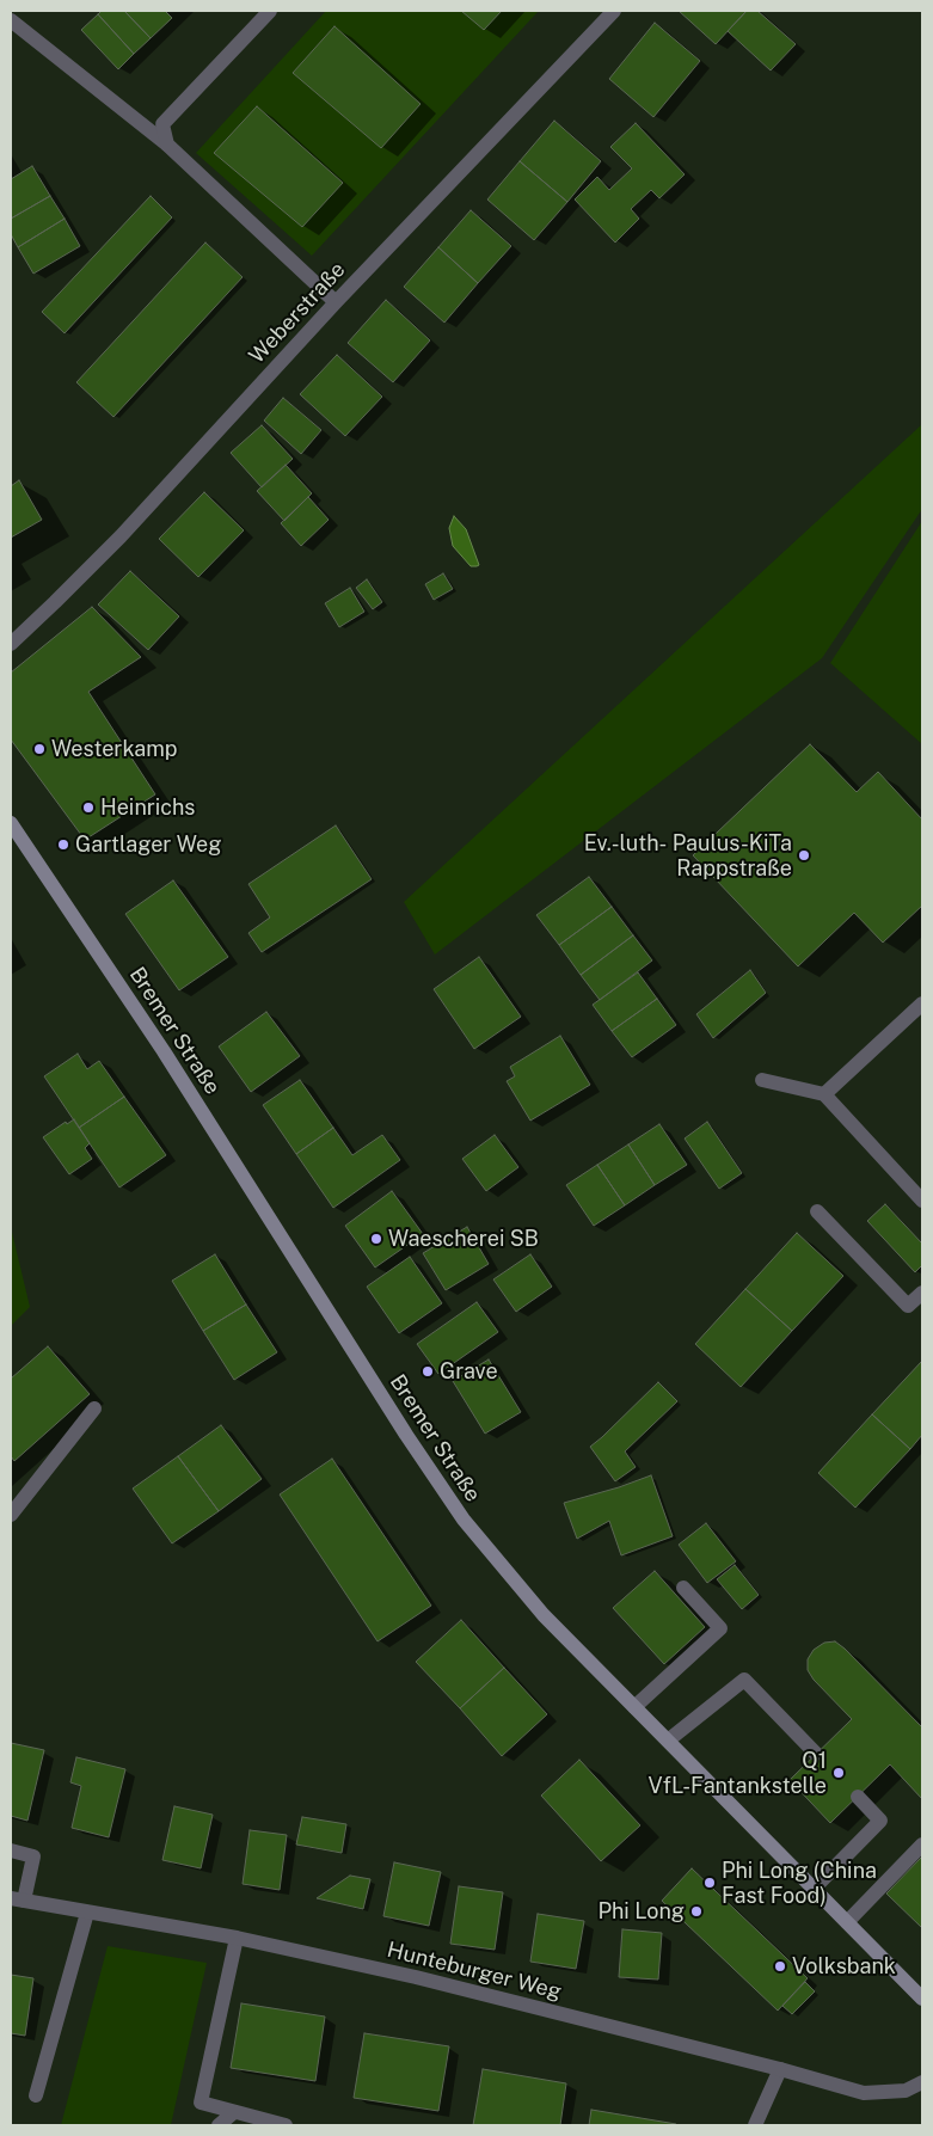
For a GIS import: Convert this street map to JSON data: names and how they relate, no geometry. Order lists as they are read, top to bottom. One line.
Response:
{"streets":{"main road":["Bremer Straße"],"street":["Weberstraße","Hunteburger Weg"]},"places":["Westerkamp","Heinrichs","Gartlager Weg","Ev.-luth- Paulus-KiTa Rappstraße","Waescherei SB","Grave","Q1 VfL-Fantankstelle","Phi Long (China Fast Food)","Phi Long","Volksbank"]}
